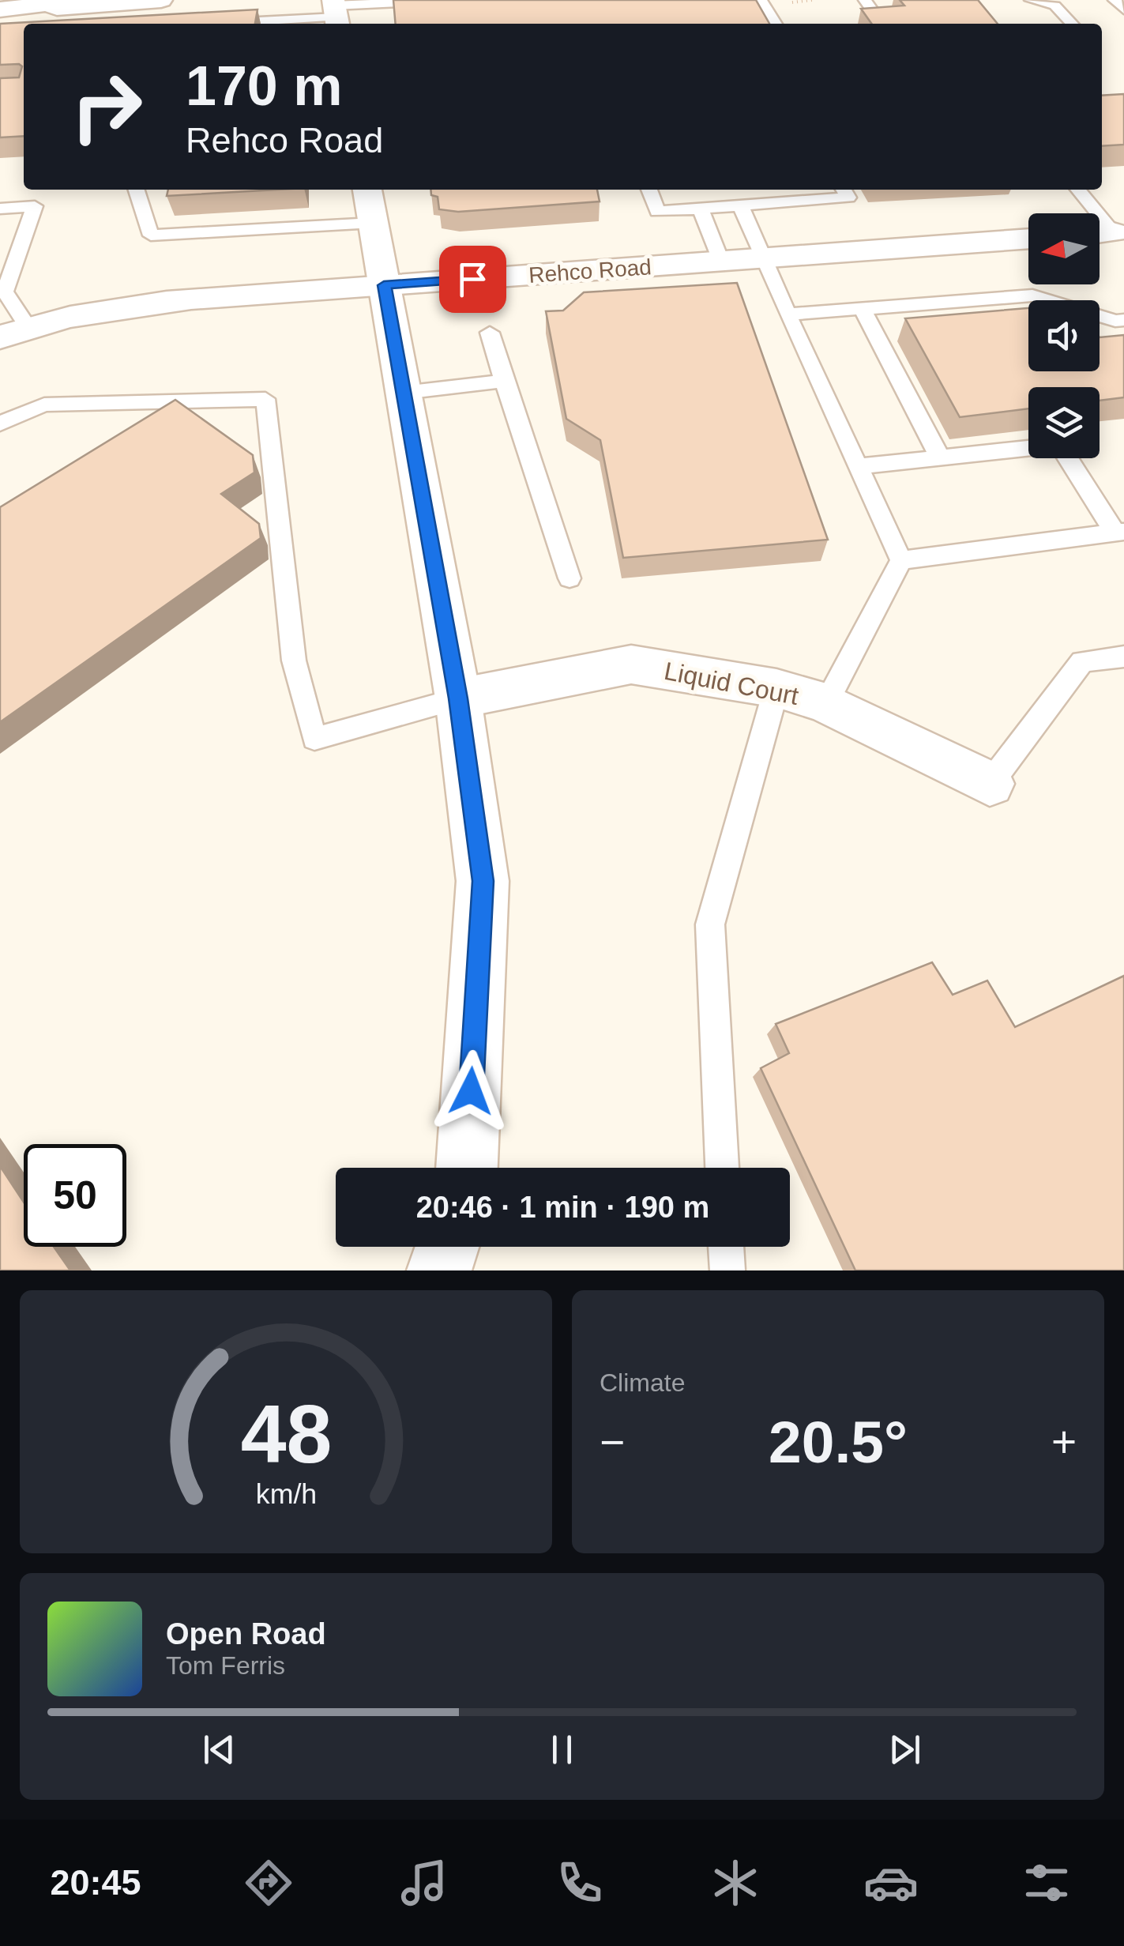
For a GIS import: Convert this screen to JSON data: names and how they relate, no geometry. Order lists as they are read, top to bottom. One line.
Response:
{"streets":{"street":["Rehco Road","Liquid Court"]},"north":"left","page":{"turn":["170 m","Rehco Road"],"limit":"50","trip":"20:46 · 1 min · 190 m","tile":"Climate","heat":["−","20.5°","+"],"song":["Open Road","Tom Ferris"],"tabs":"20:45","gauge":["48","km/h"]}}
